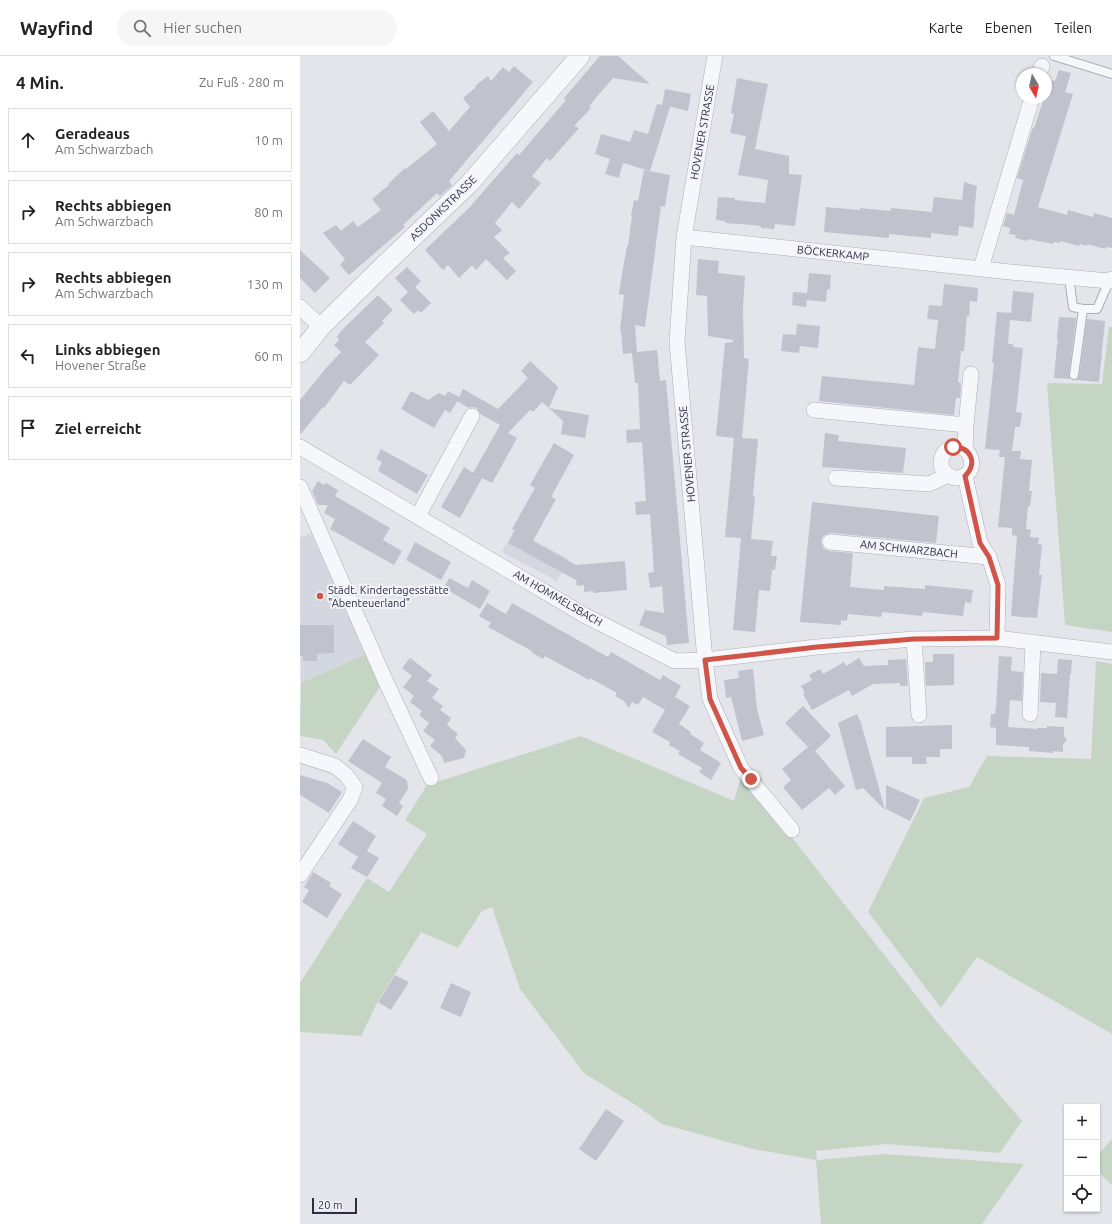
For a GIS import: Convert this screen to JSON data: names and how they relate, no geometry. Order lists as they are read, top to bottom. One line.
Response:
{"streets":{"street":["HOVENER STRASSE","ASDONKSTRASSE","BÖCKERKAMP","AM SCHWARZBACH","AM HOMMELSBACH"]},"crossings":[["HOVENER STRASSE","BÖCKERKAMP"],["HOVENER STRASSE","AM HOMMELSBACH"]],"places":["Städt. Kindertagesstätte \"Abenteuerland\""],"scale_bar":"20 m","north":"bottom","page":{"header":"Wayfind","search":"Hier suchen","nav":["Karte","Ebenen","Teilen"],"heading":["4 Min.","Zu Fuß · 280 m"],"list":[["Geradeaus","Am Schwarzbach","10 m"],["Rechts abbiegen","Am Schwarzbach","80 m"],["Rechts abbiegen","Am Schwarzbach","130 m"],["Links abbiegen","Hovener Straße","60 m"],"Ziel erreicht"],"map_buttons":["+","−"],"scale":"20 m"}}
